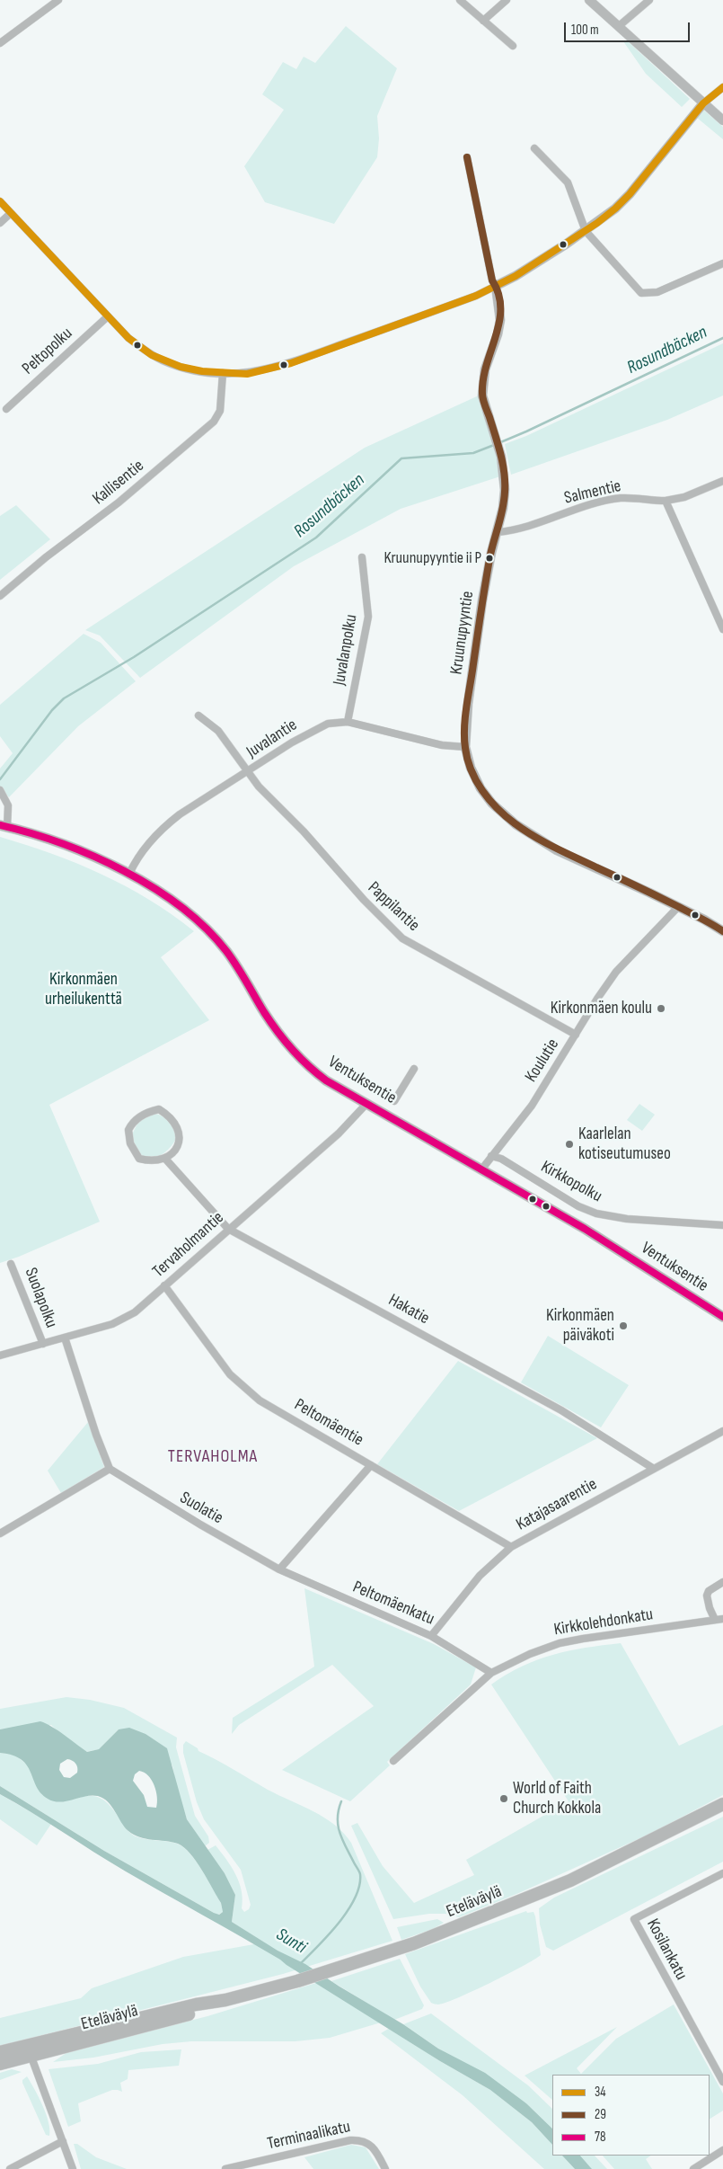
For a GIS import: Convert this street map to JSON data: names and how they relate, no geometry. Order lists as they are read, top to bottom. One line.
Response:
{"streets":{"highway":["Eteläväylä"],"main road":["Ventuksentie"],"street":["Peltopolku","Kallisentie","Salmentie","Kruunupyyntie","Juvalanpolku","Juvalantie","Pappilantie","Koulutie","Kirkkopolku","Tervaholmantie","Suolapolku","Hakatie","Peltomäentie","Katajasaarentie","Suolatie","Peltomäenkatu","Kirkkolehdonkatu","Kosilankatu","Terminaalikatu"]},"crossings":[["Salmentie","Kruunupyyntie"],["Kruunupyyntie","Juvalantie"],["Kruunupyyntie","Koulutie"],["Juvalanpolku","Juvalantie"],["Juvalantie","Pappilantie"],["Juvalantie","Ventuksentie"],["Pappilantie","Koulutie"],["Koulutie","Ventuksentie"],["Koulutie","Kirkkopolku"],["Ventuksentie","Tervaholmantie"],["Tervaholmantie","Suolapolku"],["Tervaholmantie","Hakatie"],["Tervaholmantie","Peltomäentie"],["Hakatie","Katajasaarentie"],["Peltomäentie","Katajasaarentie"],["Katajasaarentie","Peltomäenkatu"],["Suolatie","Peltomäenkatu"],["Peltomäenkatu","Kirkkolehdonkatu"]],"districts":["TERVAHOLMA"],"water":["Rosundbäcken","Sunti"],"parks":["Kirkonmäen urheilukenttä"],"places":["Kruunupyyntie ii P","Kirkonmäen koulu","Kaarlelan kotiseutumuseo","Kirkonmäen päiväkoti","World of Faith Church Kokkola"],"lines":["transit line 34","transit line 29","transit line 78"],"legend":["34","29","78"],"scale_bar":"100 m"}
